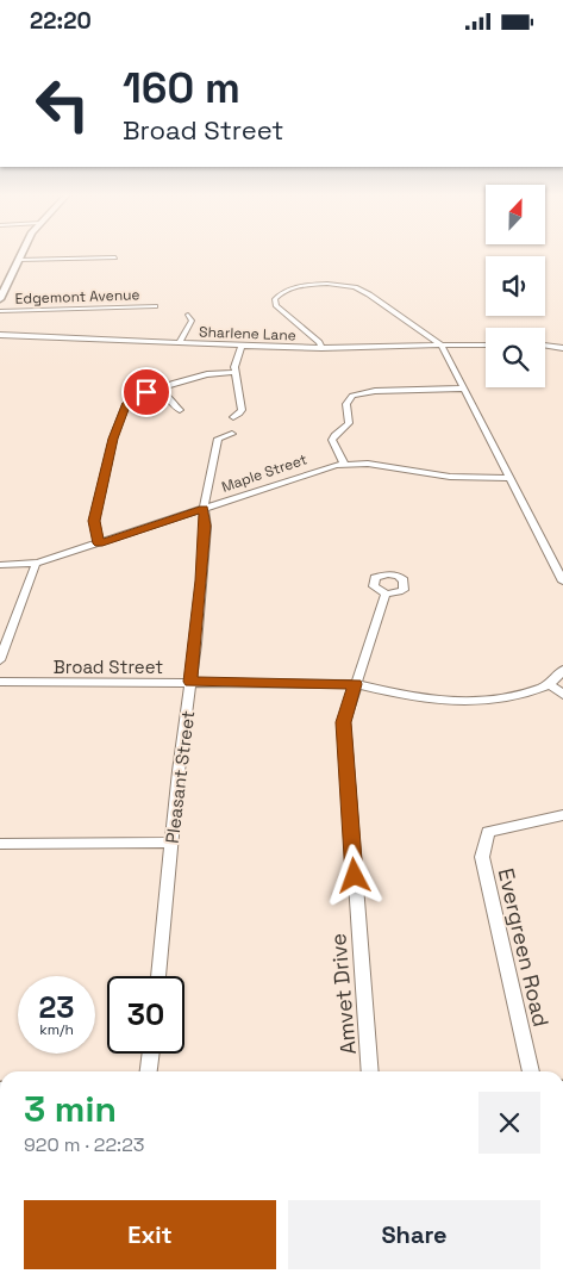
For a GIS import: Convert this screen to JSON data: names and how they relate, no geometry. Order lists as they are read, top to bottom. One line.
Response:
{"streets":{"street":["Edgemont Avenue","Sharlene Lane","Maple Street","Broad Street","Pleasant Street","Evergreen Road","Amvet Drive"]},"crossings":[["Maple Street","Pleasant Street"],["Broad Street","Pleasant Street"],["Broad Street","Amvet Drive"]],"north":"top","page":{"status":"22:20","turn":["160 m","Broad Street"],"speed":"23 km/h","limit":"30","heading":["3 min","920 m · 22:23"],"buttons":["Exit","Share"]}}
